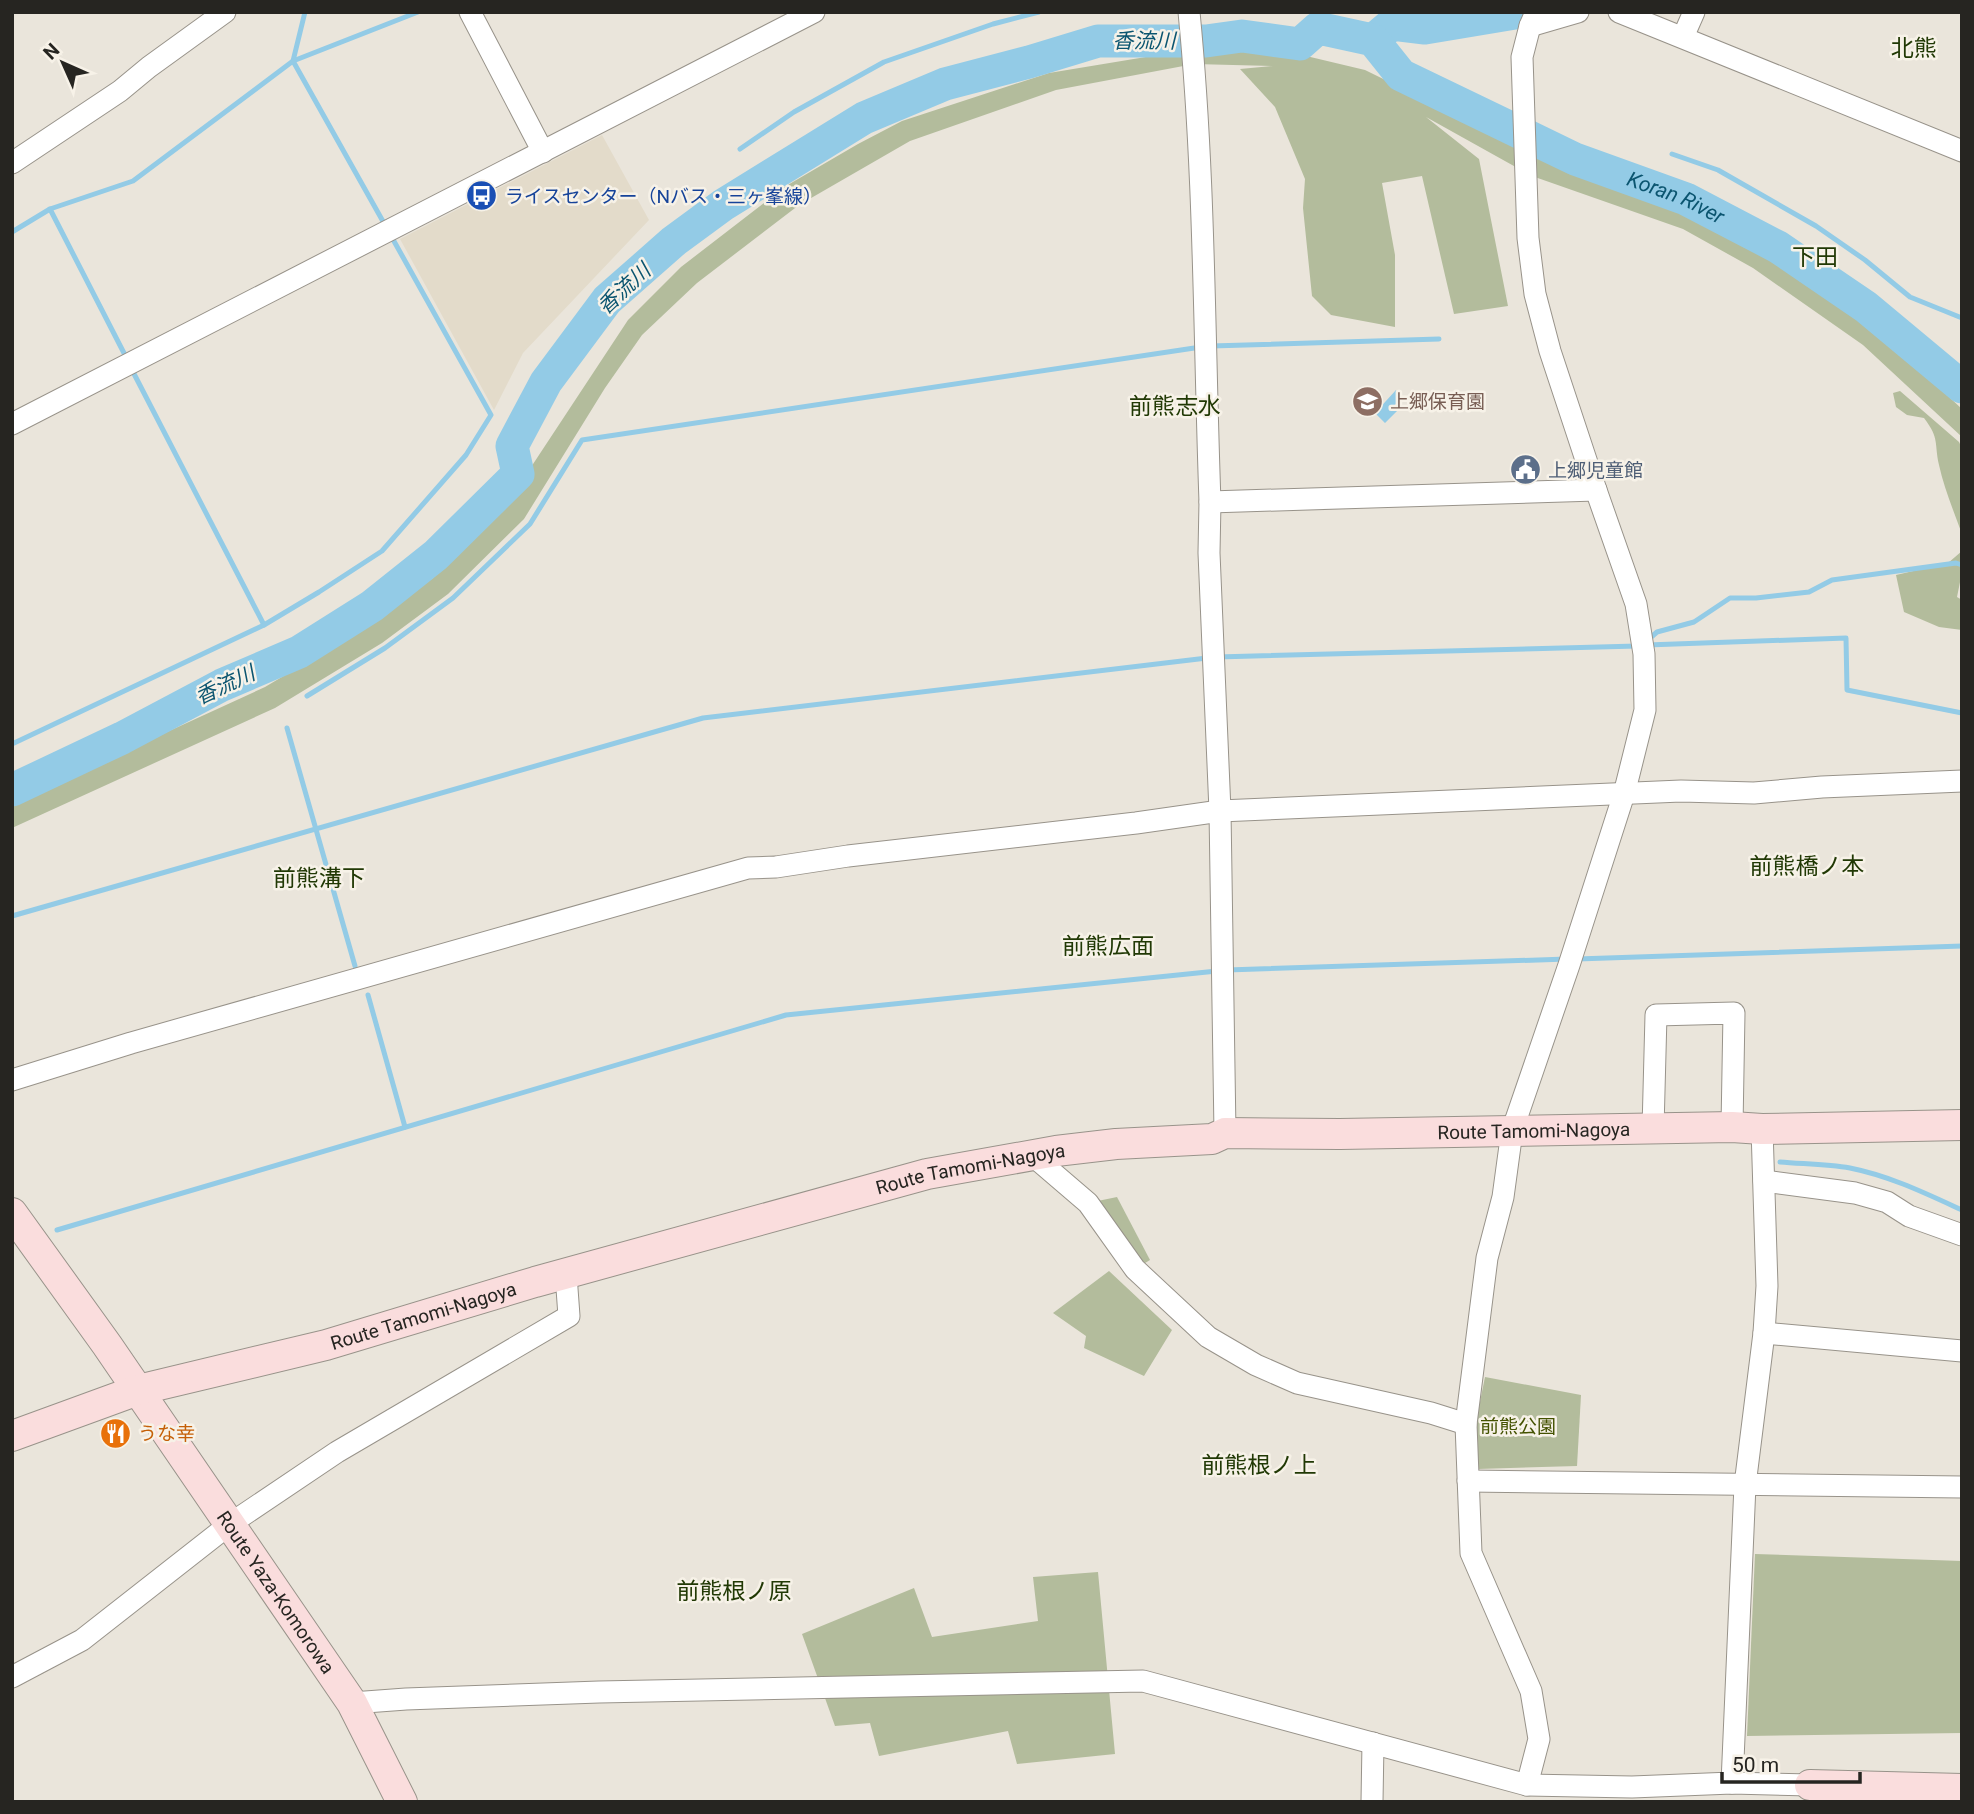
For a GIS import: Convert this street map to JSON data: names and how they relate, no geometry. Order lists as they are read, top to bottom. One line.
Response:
{"streets":{"main road":["Route Tamomi-Nagoya","Route Yaza-Komorowa"]},"crossings":[["Route Tamomi-Nagoya","Route Yaza-Komorowa"]],"districts":["北熊","下田","前熊志水","前熊橋ノ本","前熊溝下","前熊広面","前熊根ノ上","前熊根ノ原"],"water":["香流川","Koran River"],"parks":["前熊公園"],"places":{"bus stop":["ライスセンター（Nバス・三ヶ峯線）"],"school or university":["上郷保育園"],"public building":["上郷児童館"],"restaurant":["うな幸"]},"scale_bar":"50 m","north":"top left"}
